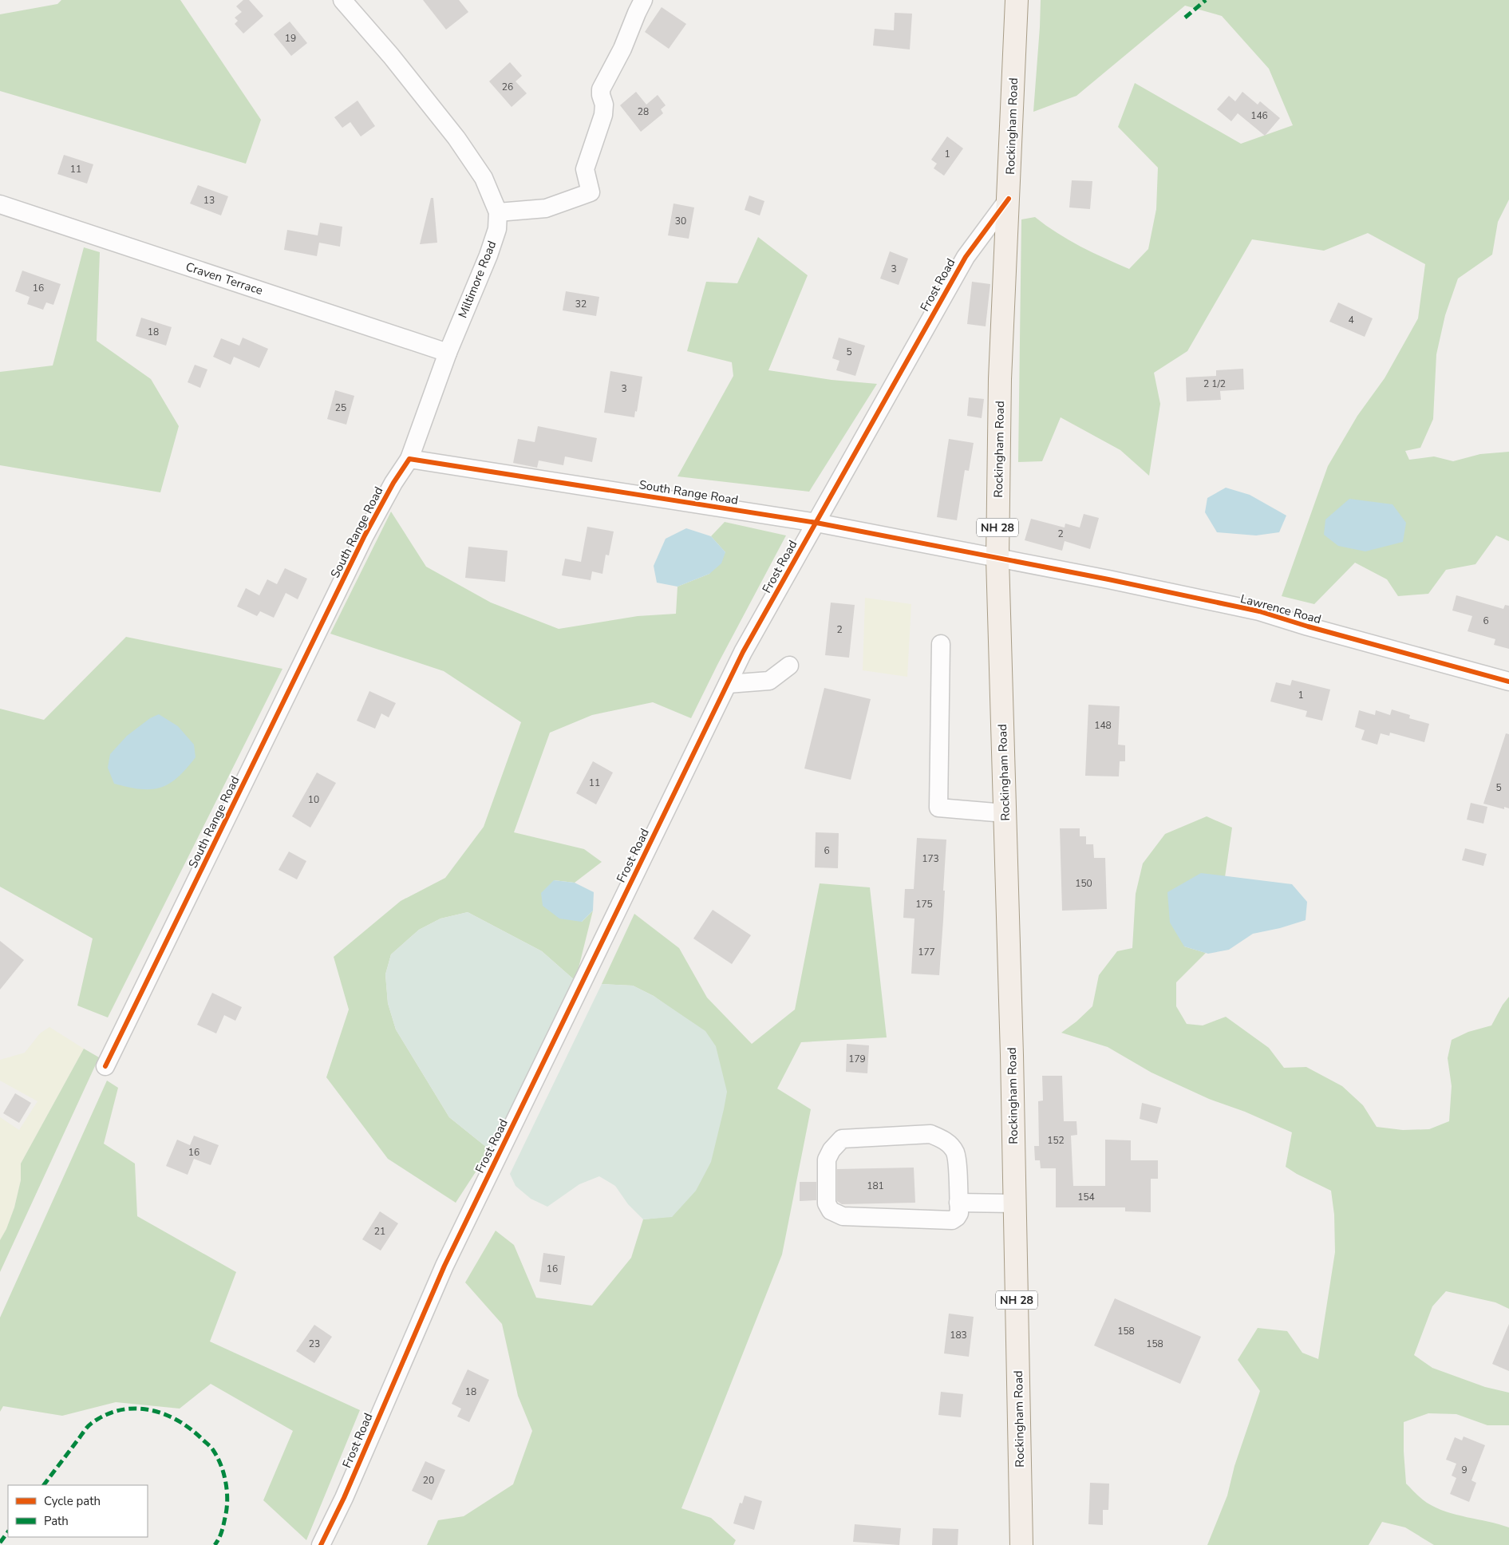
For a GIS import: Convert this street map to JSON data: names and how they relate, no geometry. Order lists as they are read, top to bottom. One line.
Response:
{"streets":{"main road":["Rockingham Road","NH 28"],"street":["Craven Terrace","Miltimore Road","Frost Road","South Range Road","Lawrence Road"]},"crossings":[["Rockingham Road","Frost Road"],["Rockingham Road","South Range Road"],["Rockingham Road","Lawrence Road"],["Craven Terrace","Miltimore Road"],["Miltimore Road","South Range Road"],["Frost Road","South Range Road"],["South Range Road","Lawrence Road"]],"house_numbers":["19","26","28","146","1","11","13","30","3","16","32","4","18","5","2 1/2","3","25","2","6","2","1","148","11","5","10","6","173","150","175","177","179","152","16","181","154","21","16","158","183","23","158","18","9","20"],"legend":["Cycle path","Path"]}
